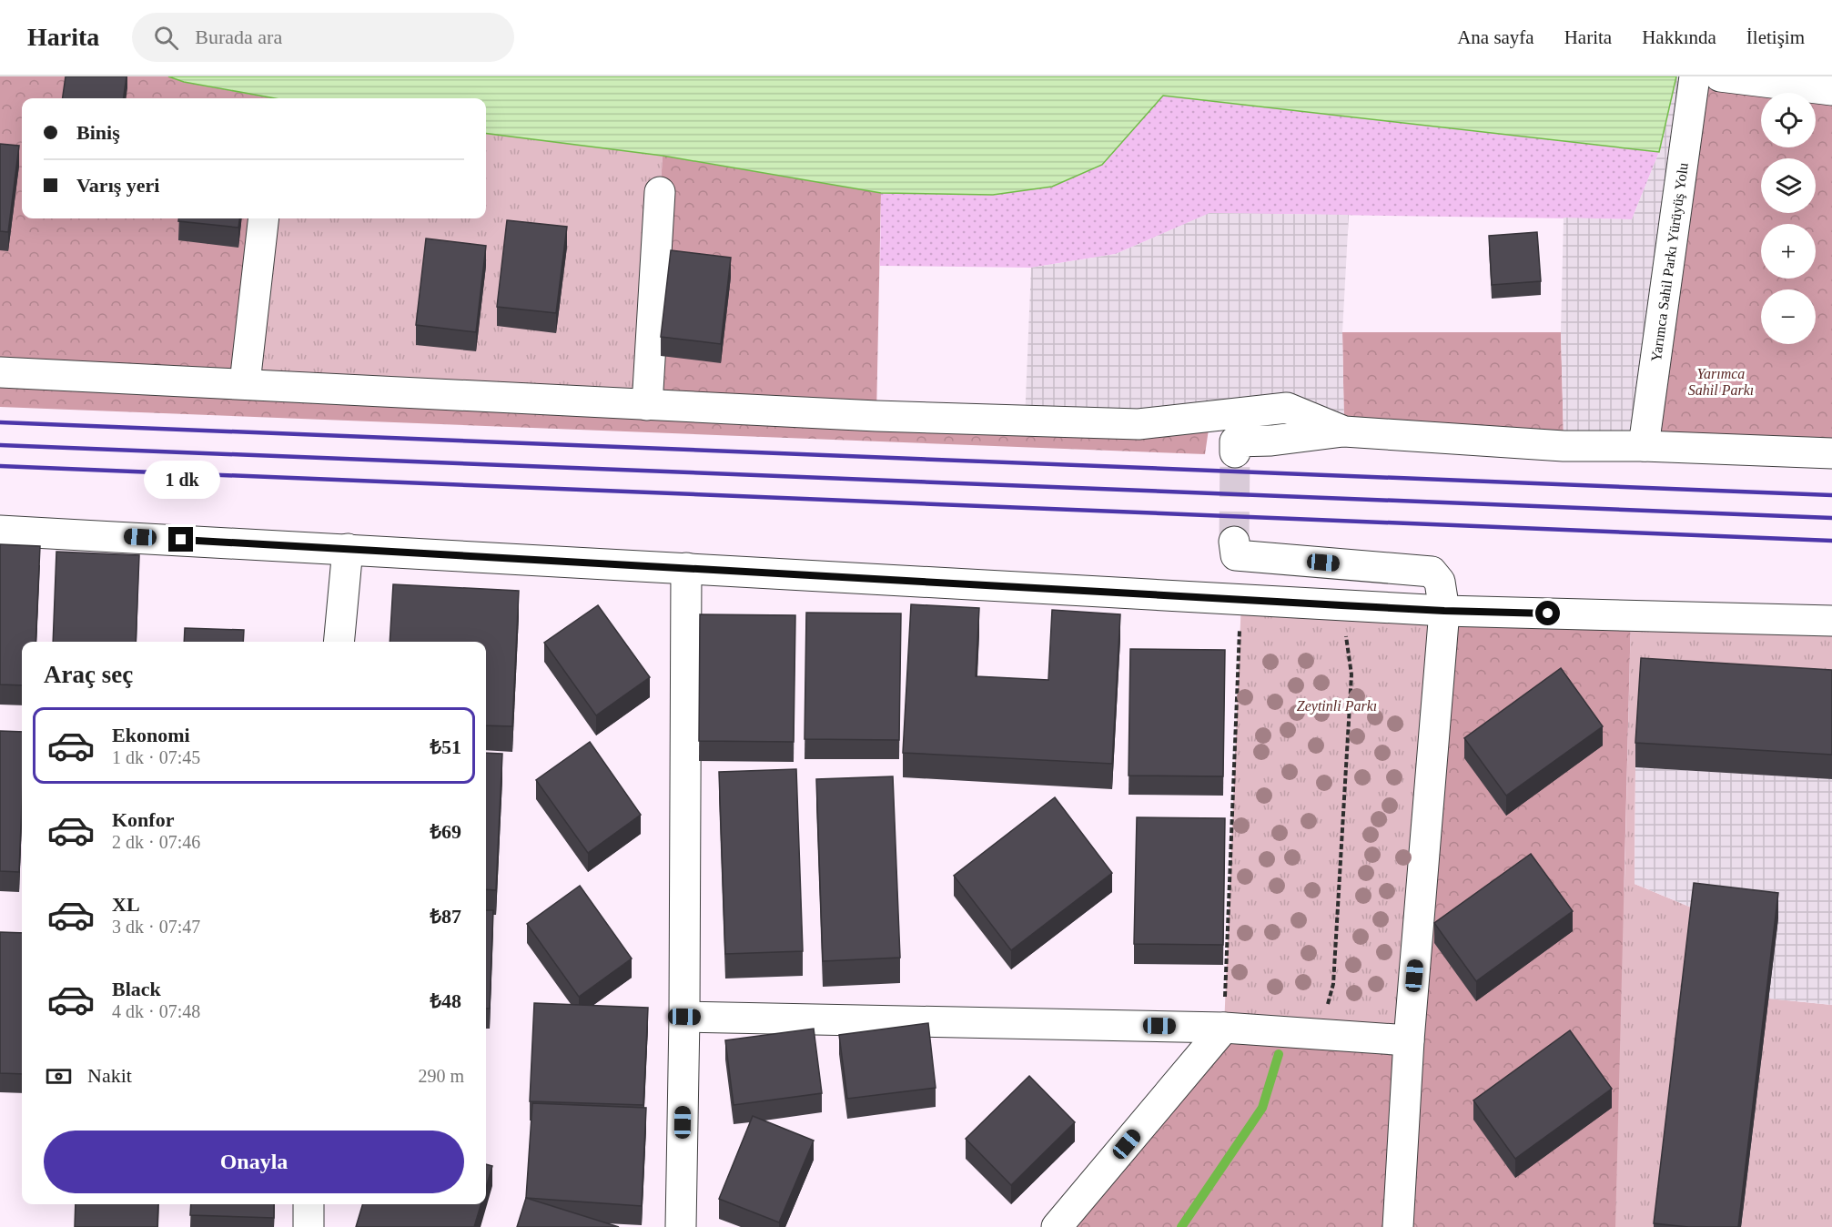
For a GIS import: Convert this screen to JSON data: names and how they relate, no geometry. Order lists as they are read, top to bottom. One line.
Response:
{"streets":{"street":["Yarımca Sahil Parkı Yürüyüş Yolu"]},"parks":["Yarımca Sahil Parkı","Zeytinli Parkı"],"page":{"header":"Harita","search":"Burada ara","nav":["Ana sayfa","Harita","Hakkında","İletişim"],"map_buttons":["+","−"],"banner":["Biniş","Varış yeri"],"bubble":"1 dk","heading":"Araç seç","list":[{"name":"Ekonomi","note":"1 dk · 07:45","value":"₺51"},{"name":"Konfor","note":"2 dk · 07:46","value":"₺69"},{"name":"XL","note":"3 dk · 07:47","value":"₺87"},{"name":"Black","note":"4 dk · 07:48","value":"₺48"}],"pay":["Nakit","290 m"],"buttons":"Onayla"}}
